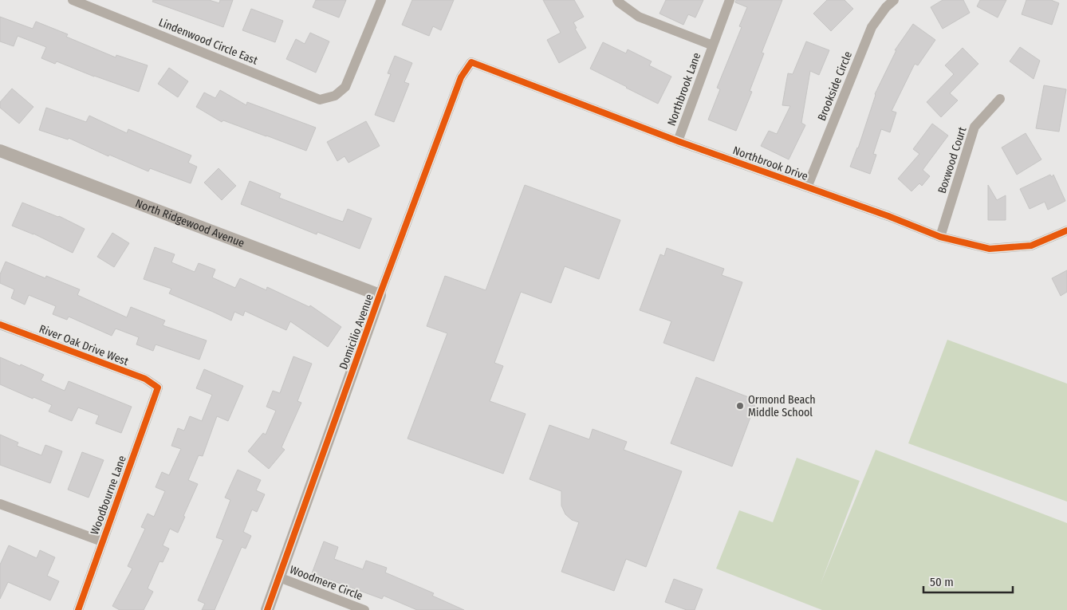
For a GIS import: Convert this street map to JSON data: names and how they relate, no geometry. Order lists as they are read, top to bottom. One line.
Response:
{"streets":{"street":["Lindenwood Circle East","Brookside Circle","Northbrook Lane","Boxwood Court","Northbrook Drive","North Ridgewood Avenue","Domicilio Avenue","River Oak Drive West","Woodbourne Lane","Woodmere Circle"]},"crossings":[["Brookside Circle","Northbrook Drive"],["Northbrook Lane","Northbrook Drive"],["Boxwood Court","Northbrook Drive"],["Northbrook Drive","Domicilio Avenue"],["North Ridgewood Avenue","Domicilio Avenue"],["Domicilio Avenue","Woodmere Circle"],["River Oak Drive West","Woodbourne Lane"]],"places":["Ormond Beach Middle School"],"scale_bar":"50 m"}
